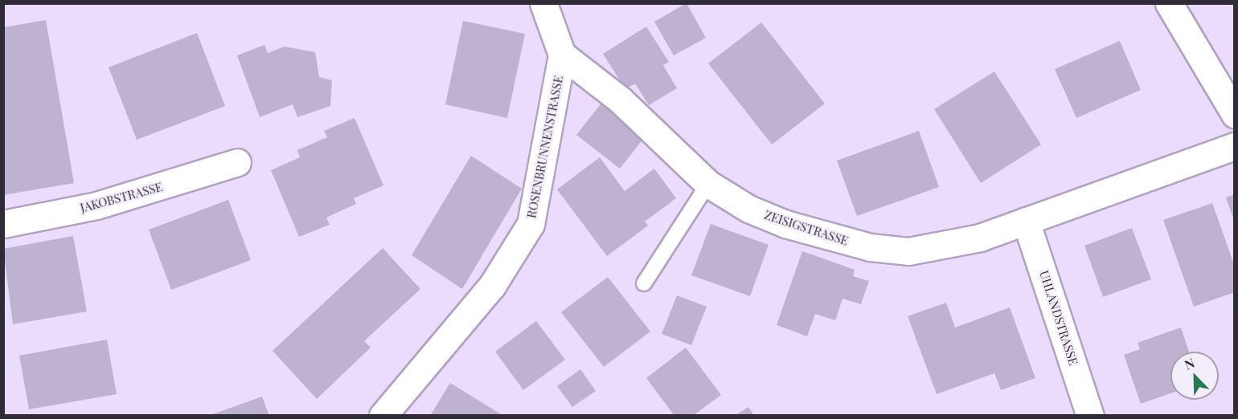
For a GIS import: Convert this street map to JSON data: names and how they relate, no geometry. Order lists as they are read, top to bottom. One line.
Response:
{"streets":{"street":["ROSENBRUNNENSTRASSE","JAKOBSTRASSE","ZEISIGSTRASSE","UHLANDSTRASSE"]},"crossings":[["ROSENBRUNNENSTRASSE","ZEISIGSTRASSE"],["ZEISIGSTRASSE","UHLANDSTRASSE"]],"north":"top left"}
